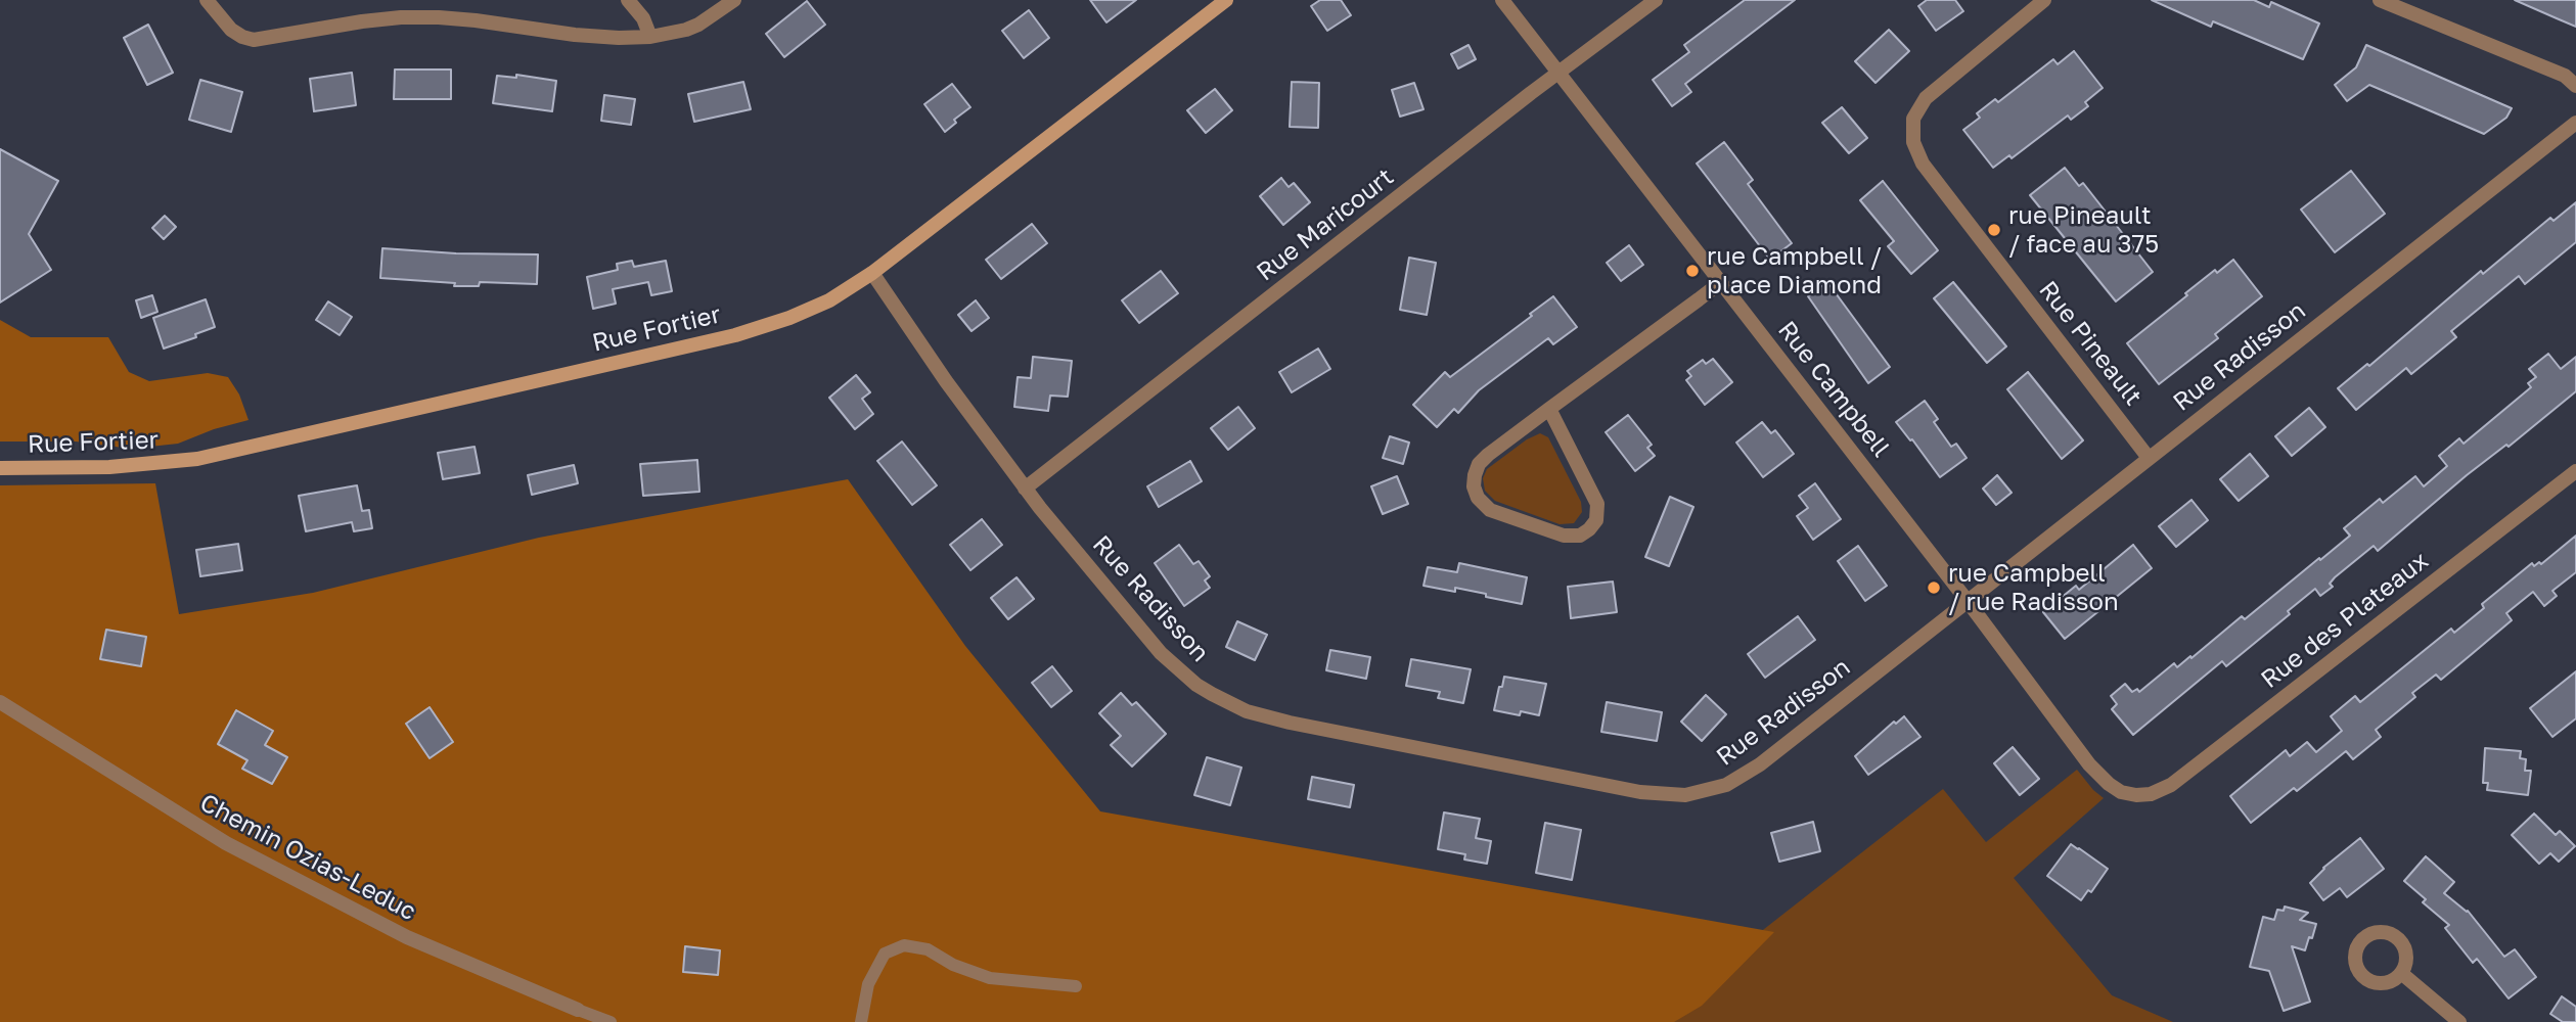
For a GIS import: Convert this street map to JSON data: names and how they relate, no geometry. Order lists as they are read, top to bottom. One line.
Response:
{"streets":{"street":["Rue Maricourt","Rue Fortier","Rue Pineault","Rue Radisson","Rue Campbell","Rue des Plateaux","Chemin Ozias-Leduc"]},"crossings":[["Rue Maricourt","Rue Radisson"],["Rue Maricourt","Rue Campbell"],["Rue Fortier","Rue Radisson"],["Rue Pineault","Rue Radisson"],["Rue Radisson","Rue Campbell"],["Rue Campbell","Rue des Plateaux"]],"places":["rue Pineault / face au 375","rue Campbell / place Diamond","rue Campbell / rue Radisson"]}
